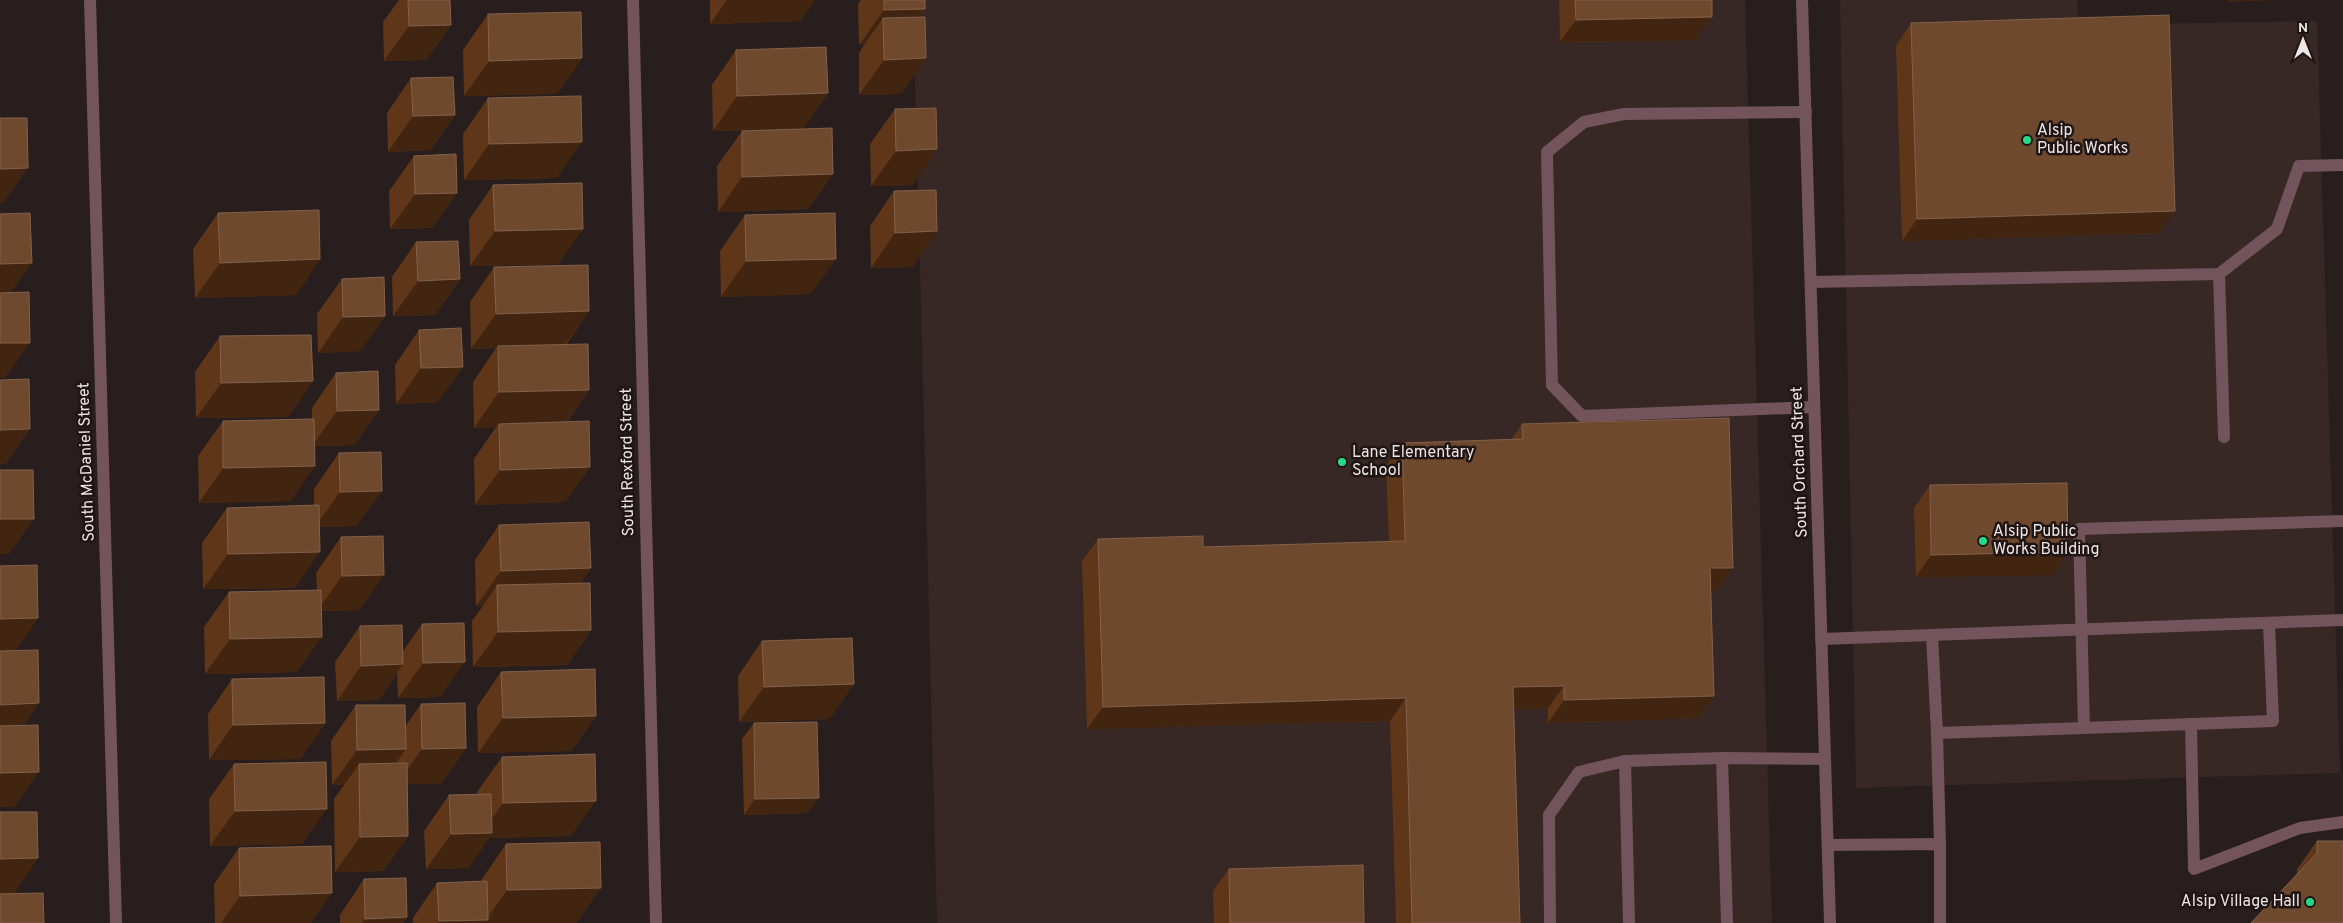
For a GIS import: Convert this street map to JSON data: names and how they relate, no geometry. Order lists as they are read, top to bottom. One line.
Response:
{"streets":{"street":["South McDaniel Street","South Rexford Street","South Orchard Street"]},"places":["Alsip Public Works","Lane Elementary School","Alsip Public Works Building","Alsip Village Hall"],"north":"top"}
